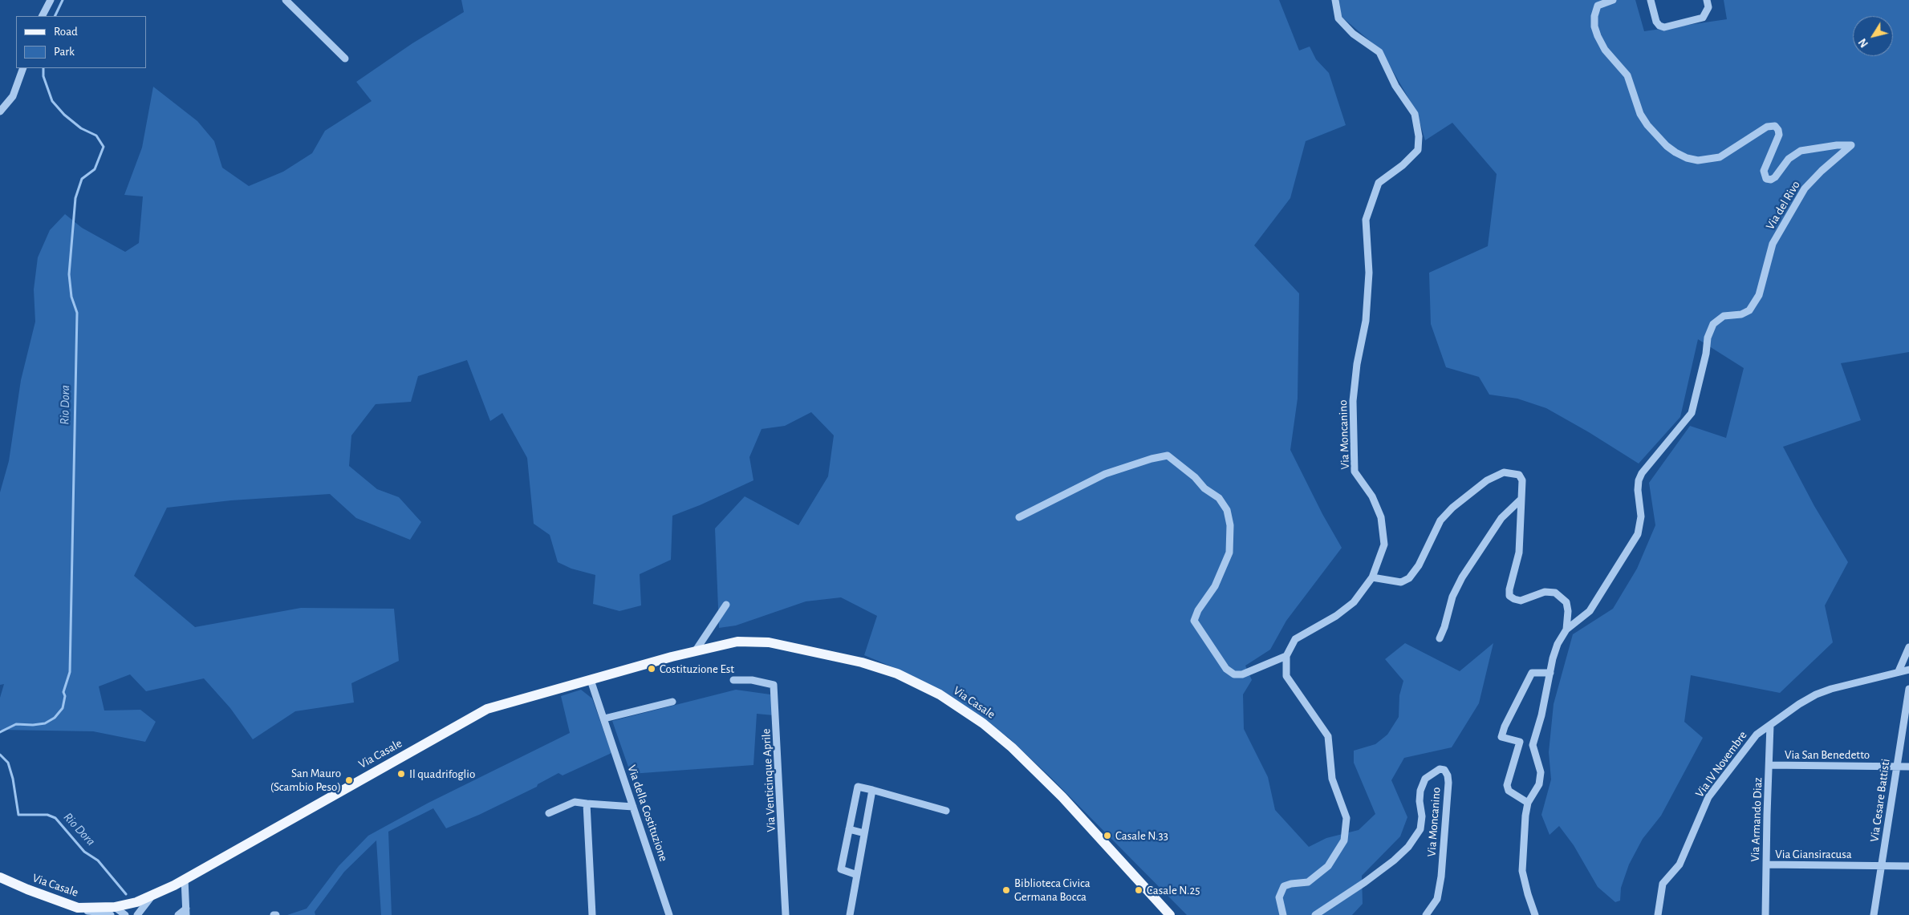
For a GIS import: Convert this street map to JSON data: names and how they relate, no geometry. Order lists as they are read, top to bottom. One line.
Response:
{"streets":{"main road":["Via Casale"],"street":["Via del Rivo","Via Moncanino","Via San Benedetto","Via IV Novembre","Via Venticinque Aprile","Via Cesare Battisti","Via della Costituzione","Via Armando Diaz","Via Giansiracusa"]},"crossings":[["Via Casale","Via della Costituzione"],["Via San Benedetto","Via Cesare Battisti"],["Via San Benedetto","Via Armando Diaz"],["Via IV Novembre","Via Armando Diaz"],["Via Cesare Battisti","Via Giansiracusa"],["Via Armando Diaz","Via Giansiracusa"]],"water":["Rio Dora"],"places":["Costituzione Est","Il quadrifoglio","San Mauro (Scambio Peso)","Casale N.33","Biblioteca Civica Germana Bocca","Casale N.25"],"legend":["Road","Park"],"north":"bottom left"}
